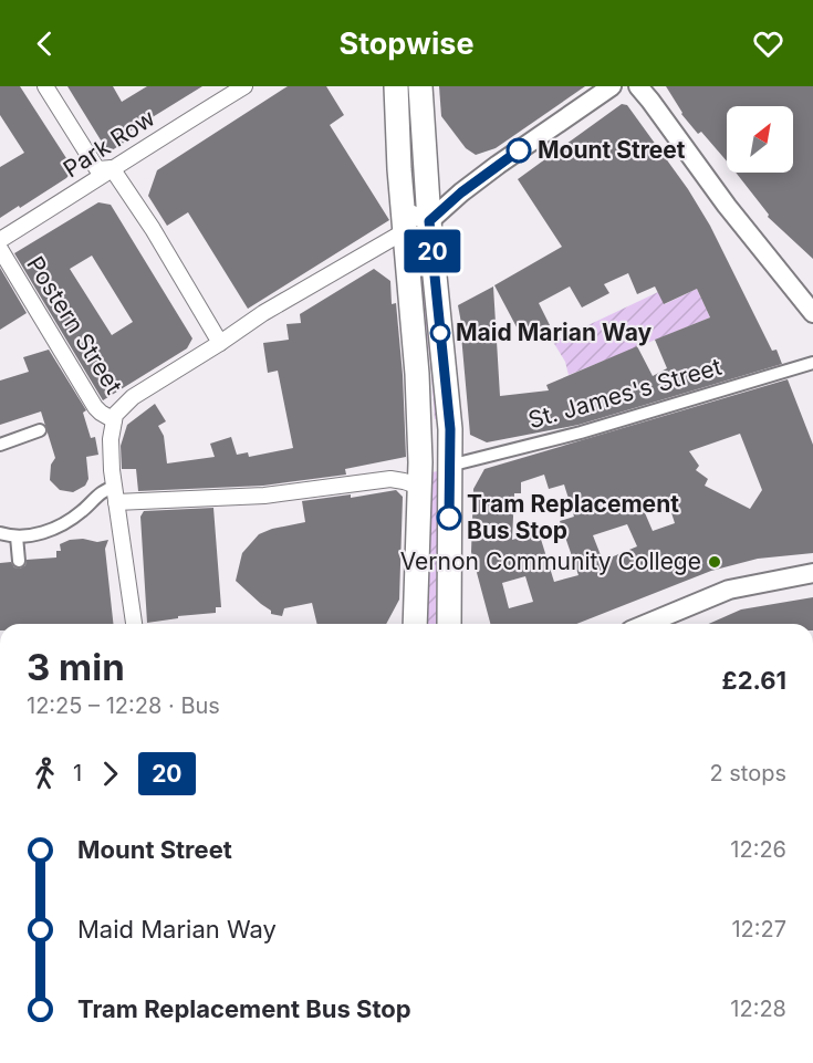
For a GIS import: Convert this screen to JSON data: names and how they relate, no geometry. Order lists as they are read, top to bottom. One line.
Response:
{"streets":{"street":["Park Row","Postern Street","St. James's Street"]},"places":["Mount Street","Maid Marian Way","Tram Replacement Bus Stop","Vernon Community College"],"lines":["bus line 20"],"north":"top right","page":{"header":"Stopwise","on_map":"20","heading":["3 min","12:25 – 12:28 · Bus","£2.61"],"legs":["1","20","2 stops"],"list":[{"name":"Mount Street","value":"12:26"},{"name":"Maid Marian Way","value":"12:27"},{"name":"Tram Replacement Bus Stop","value":"12:28"}]}}
